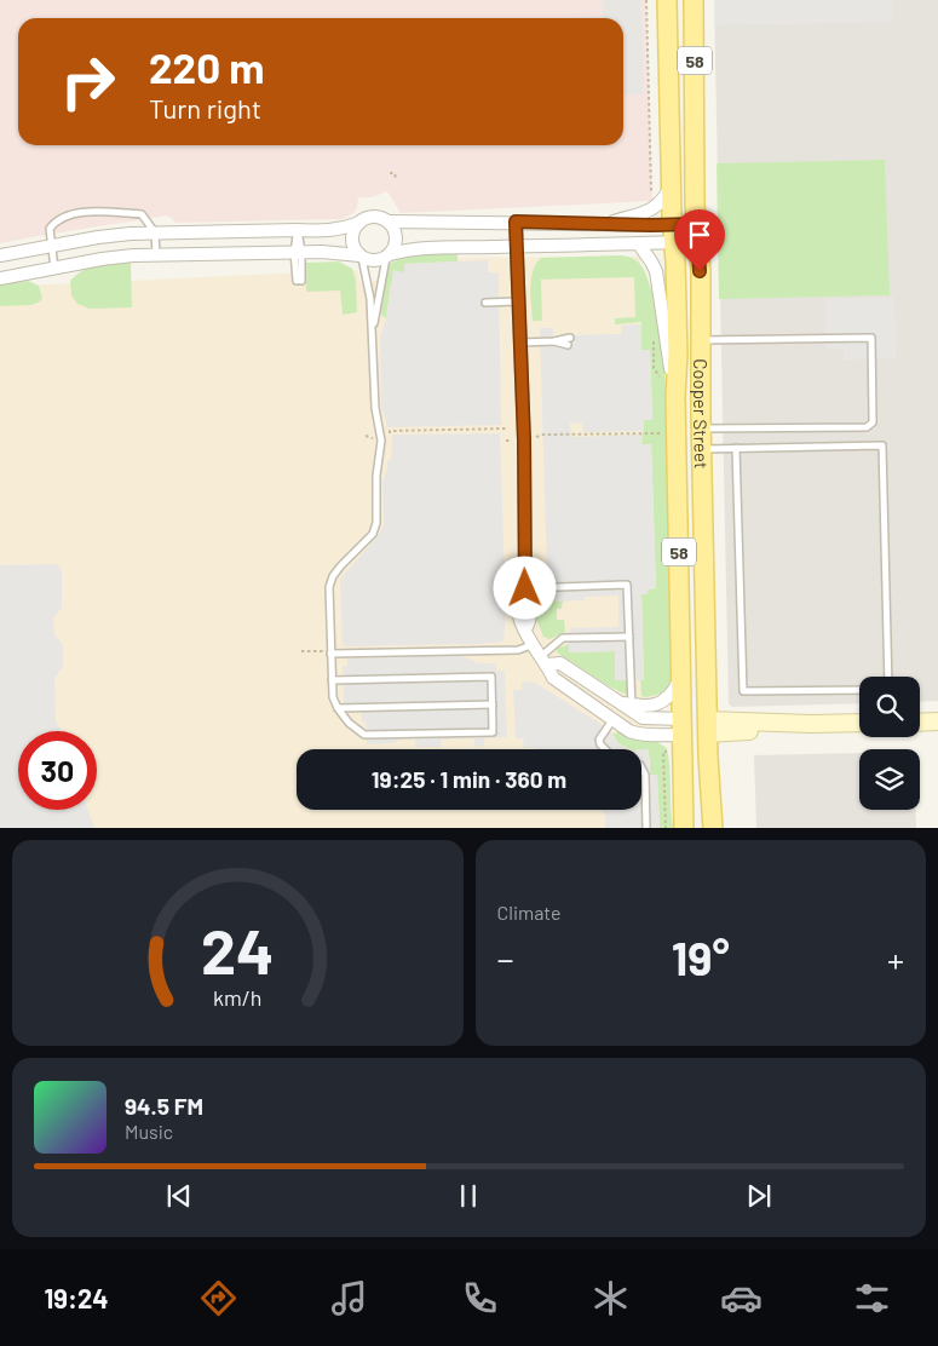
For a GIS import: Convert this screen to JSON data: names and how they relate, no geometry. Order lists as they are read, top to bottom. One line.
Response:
{"streets":{"main road":["58","Cooper Street"]},"page":{"turn":["220 m","Turn right"],"limit":"30","trip":"19:25 · 1 min · 360 m","tile":"Climate","heat":["−","19°","+"],"song":["94.5 FM","Music"],"tabs":"19:24","gauge":["24","km/h"]}}
